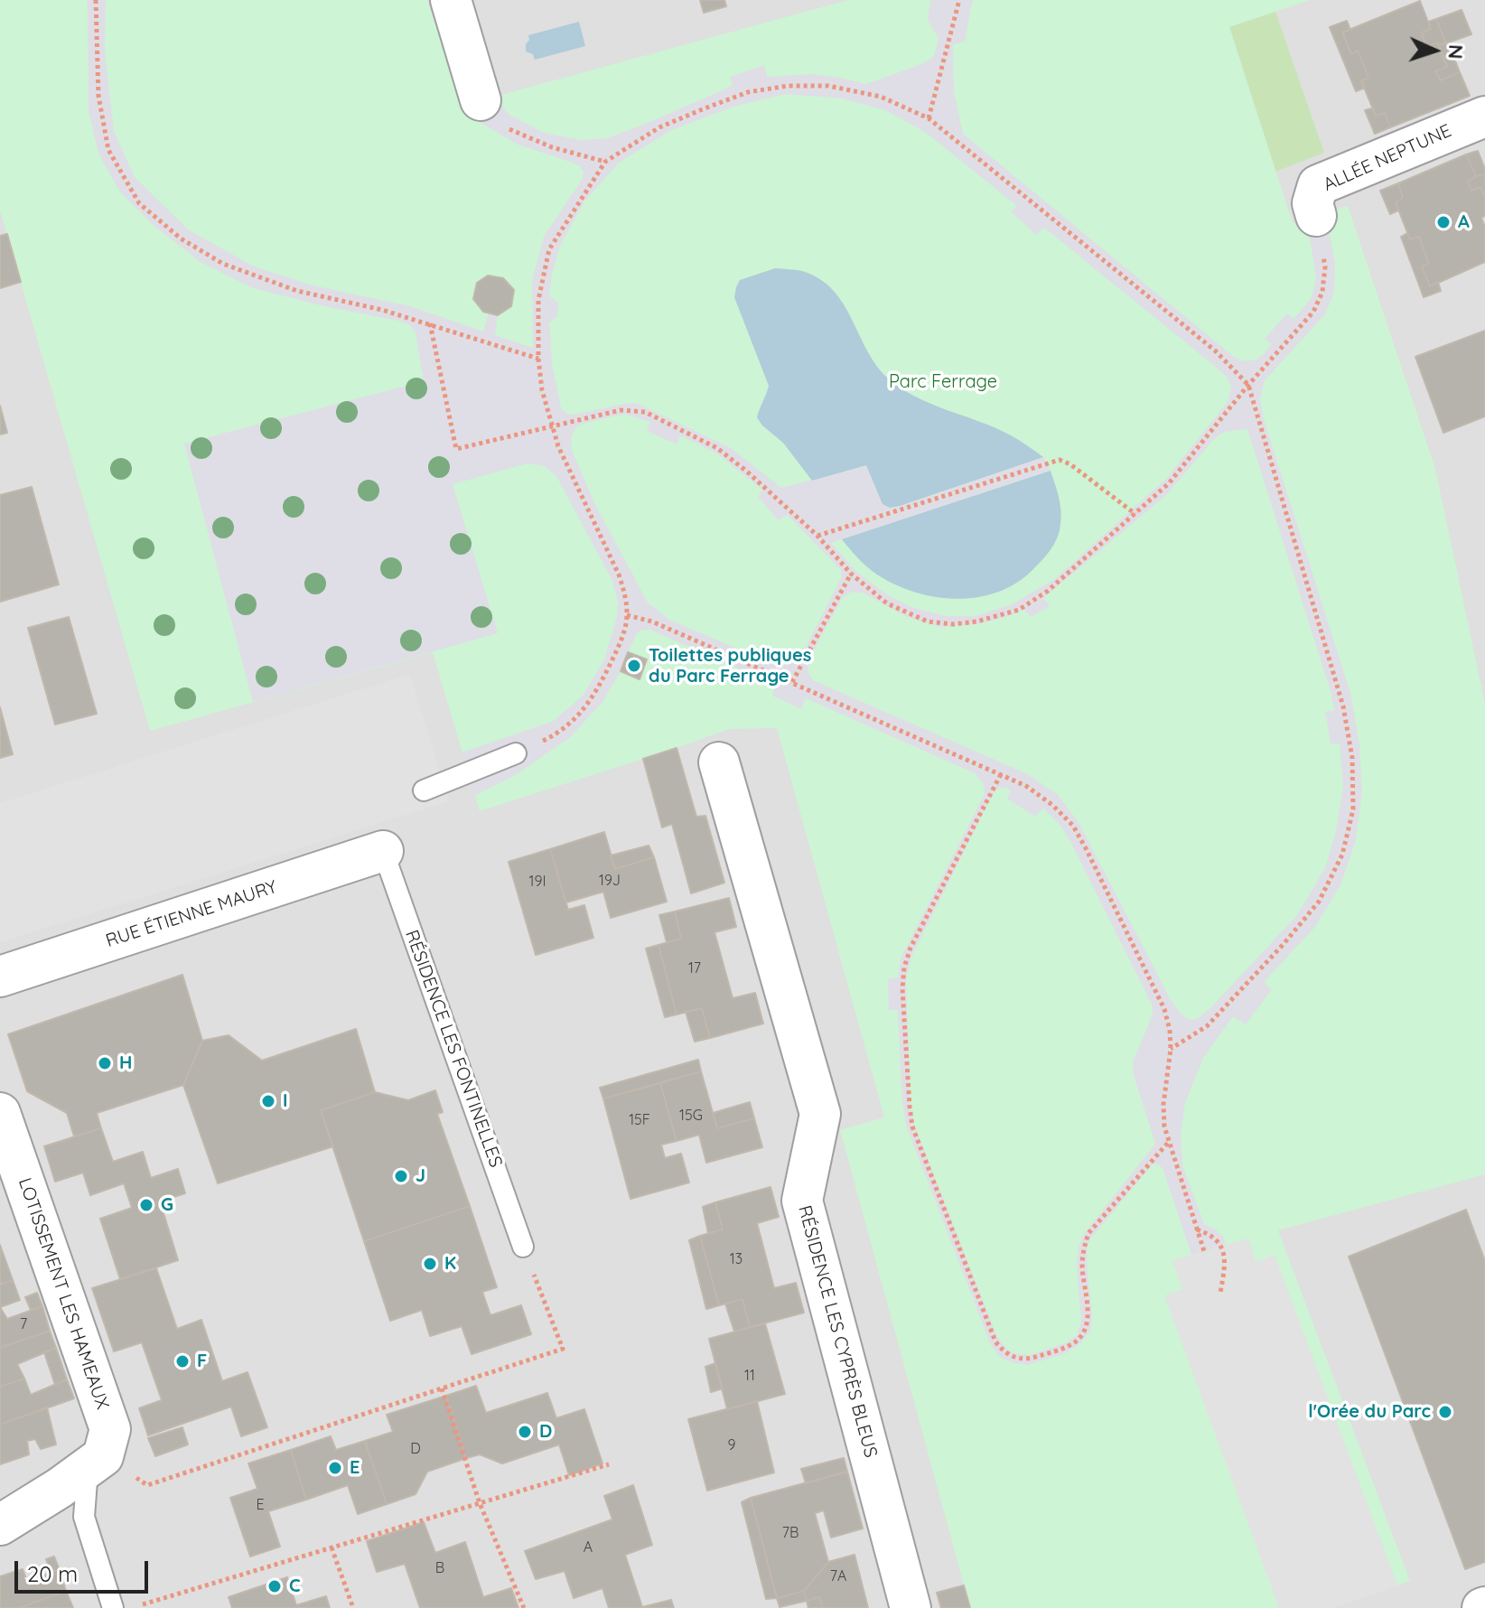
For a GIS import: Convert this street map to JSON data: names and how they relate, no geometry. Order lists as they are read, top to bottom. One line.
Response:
{"streets":{"street":["ALLÉE NEPTUNE","RUE ÉTIENNE MAURY","LOTISSEMENT LES HAMEAUX","RÉSIDENCE LES CYPRÈS BLEUS"],"lane":["RÉSIDENCE LES FONTINELLES"]},"crossings":[["RUE ÉTIENNE MAURY","RÉSIDENCE LES FONTINELLES"]],"parks":["Parc Ferrage"],"places":["A","Toilettes publiques du Parc Ferrage","H","I","J","G","K","F","l'Orée du Parc","D","E","C"],"house_numbers":["19J","19I","17","15G","15F","13","7","11","9","D","E","7B","A","B","7A"],"scale_bar":"20 m","north":"right"}
